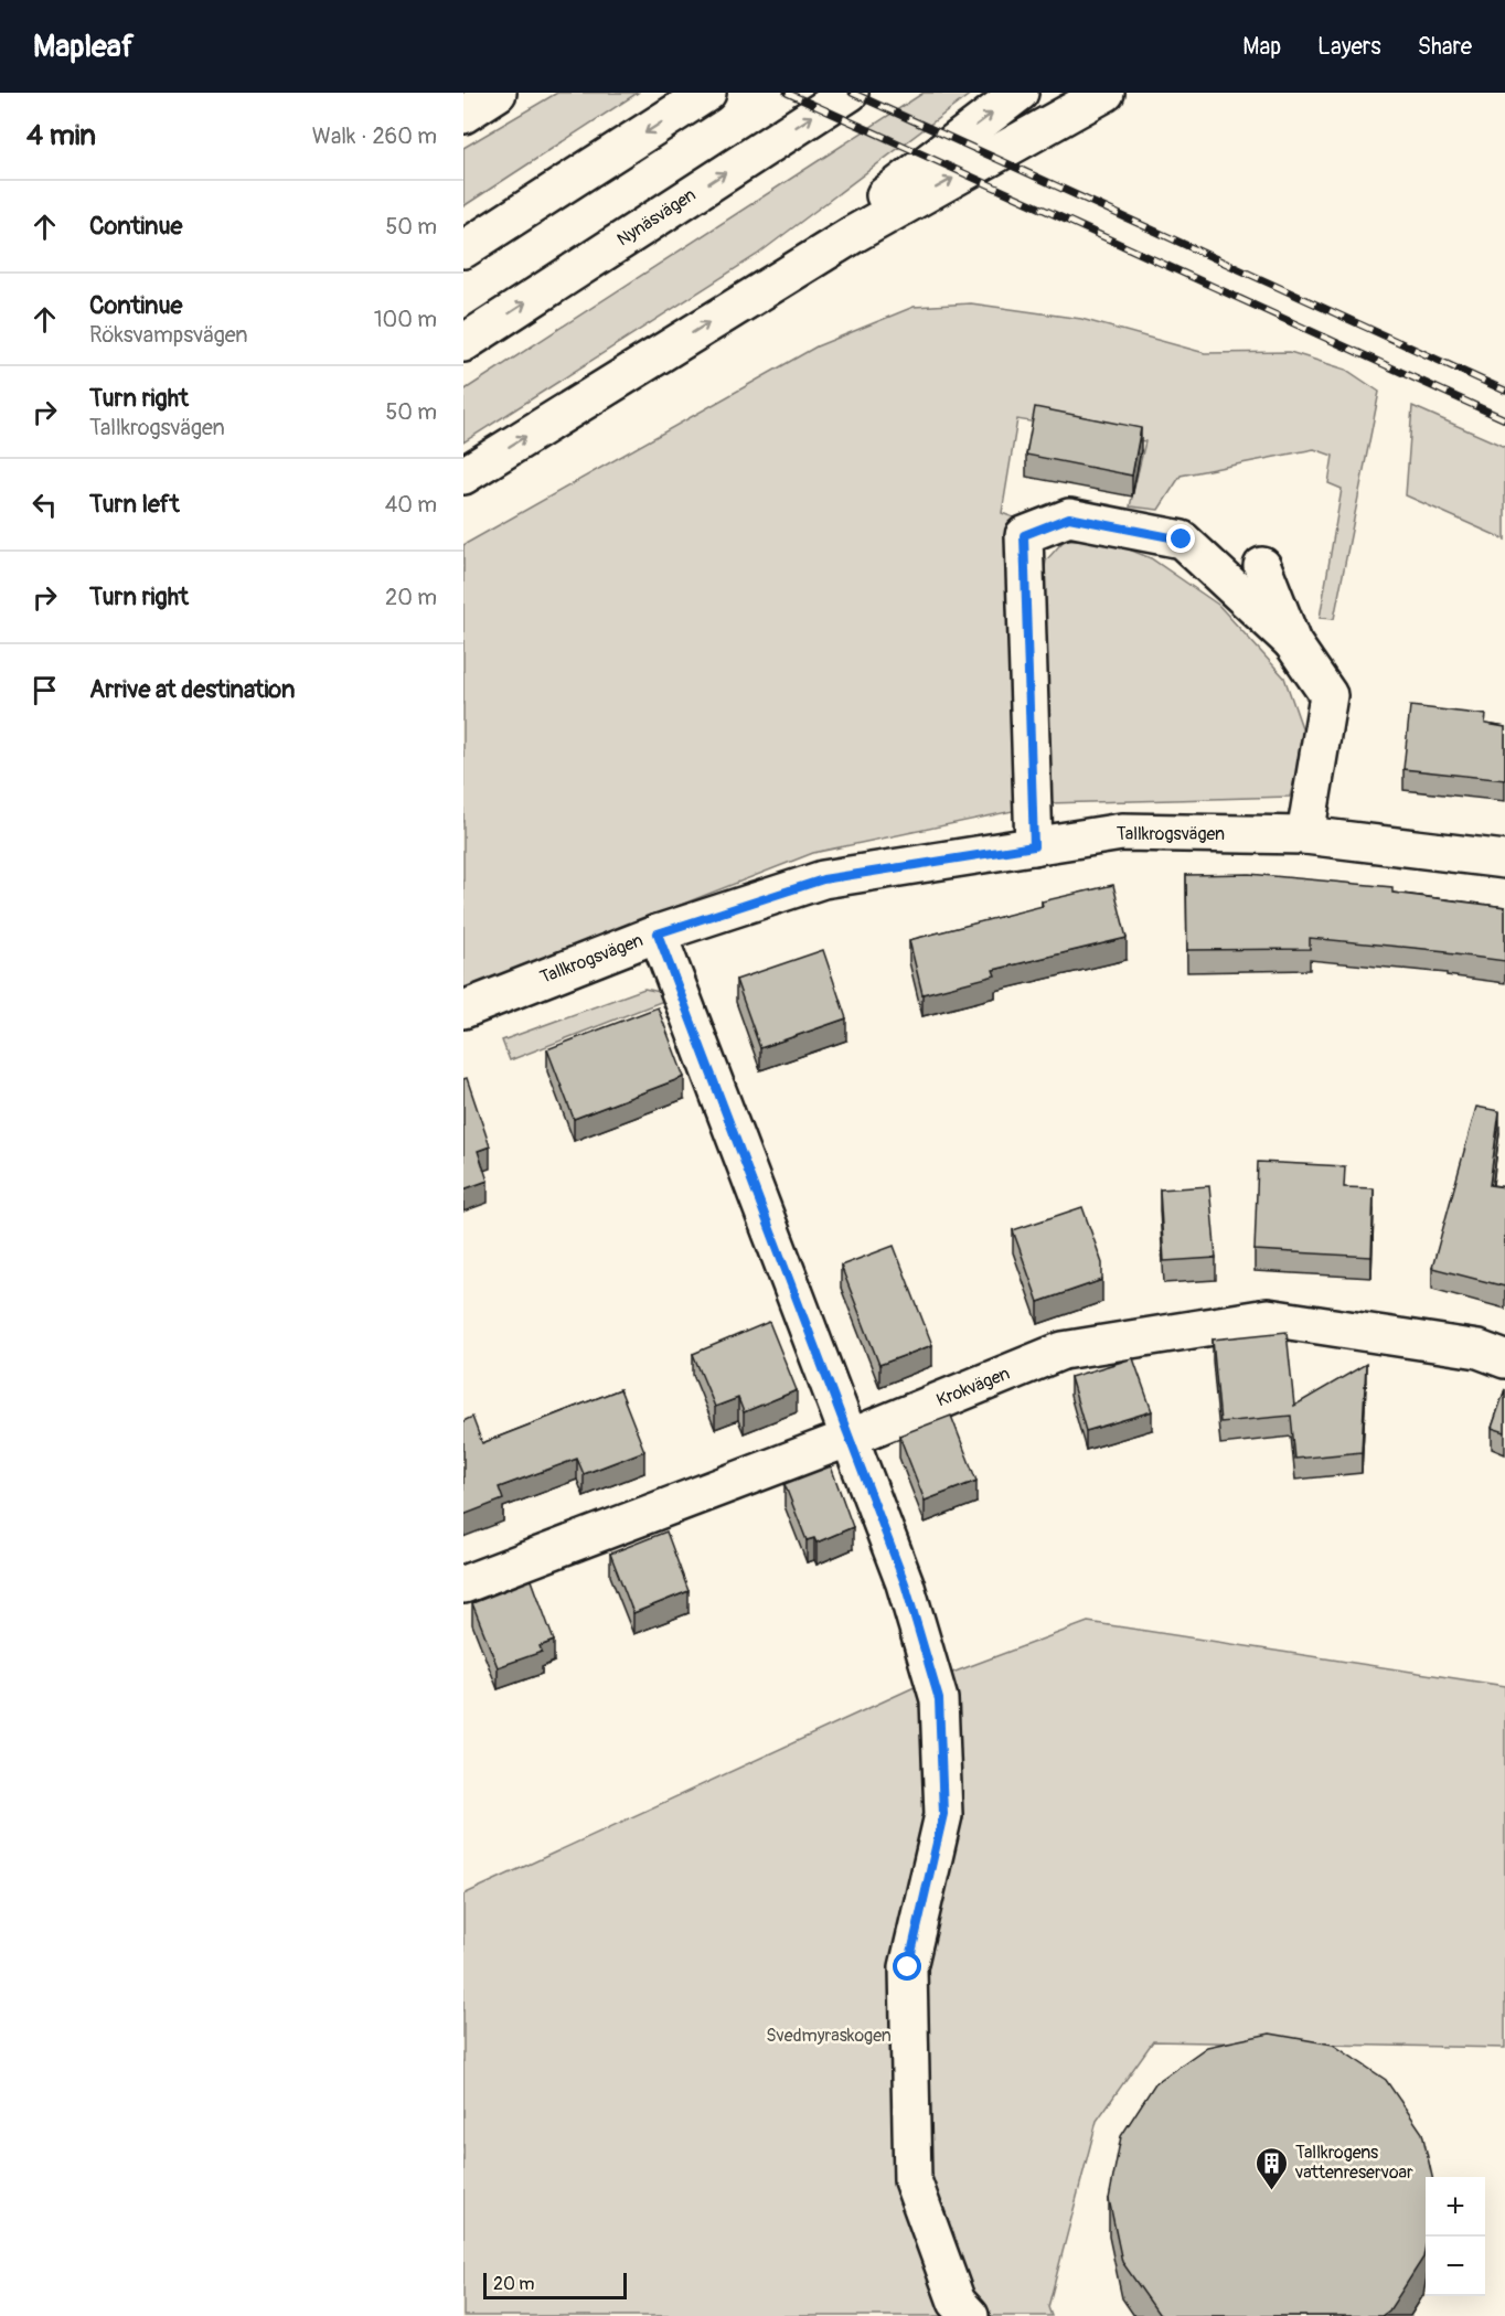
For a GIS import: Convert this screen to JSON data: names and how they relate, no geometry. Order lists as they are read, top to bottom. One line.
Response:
{"streets":{"main road":["Nynäsvägen","Tallkrogsvägen","Krokvägen"]},"parks":["Svedmyraskogen"],"places":{"building":["Tallkrogens vattenreservoar"]},"scale_bar":"20 m","page":{"header":"Mapleaf","nav":["Map","Layers","Share"],"heading":["4 min","Walk · 260 m"],"list":[["Continue","50 m"],["Continue","Röksvampsvägen","100 m"],["Turn right","Tallkrogsvägen","50 m"],["Turn left","40 m"],["Turn right","20 m"],"Arrive at destination"],"map_buttons":["+","−"],"scale":"20 m"}}
